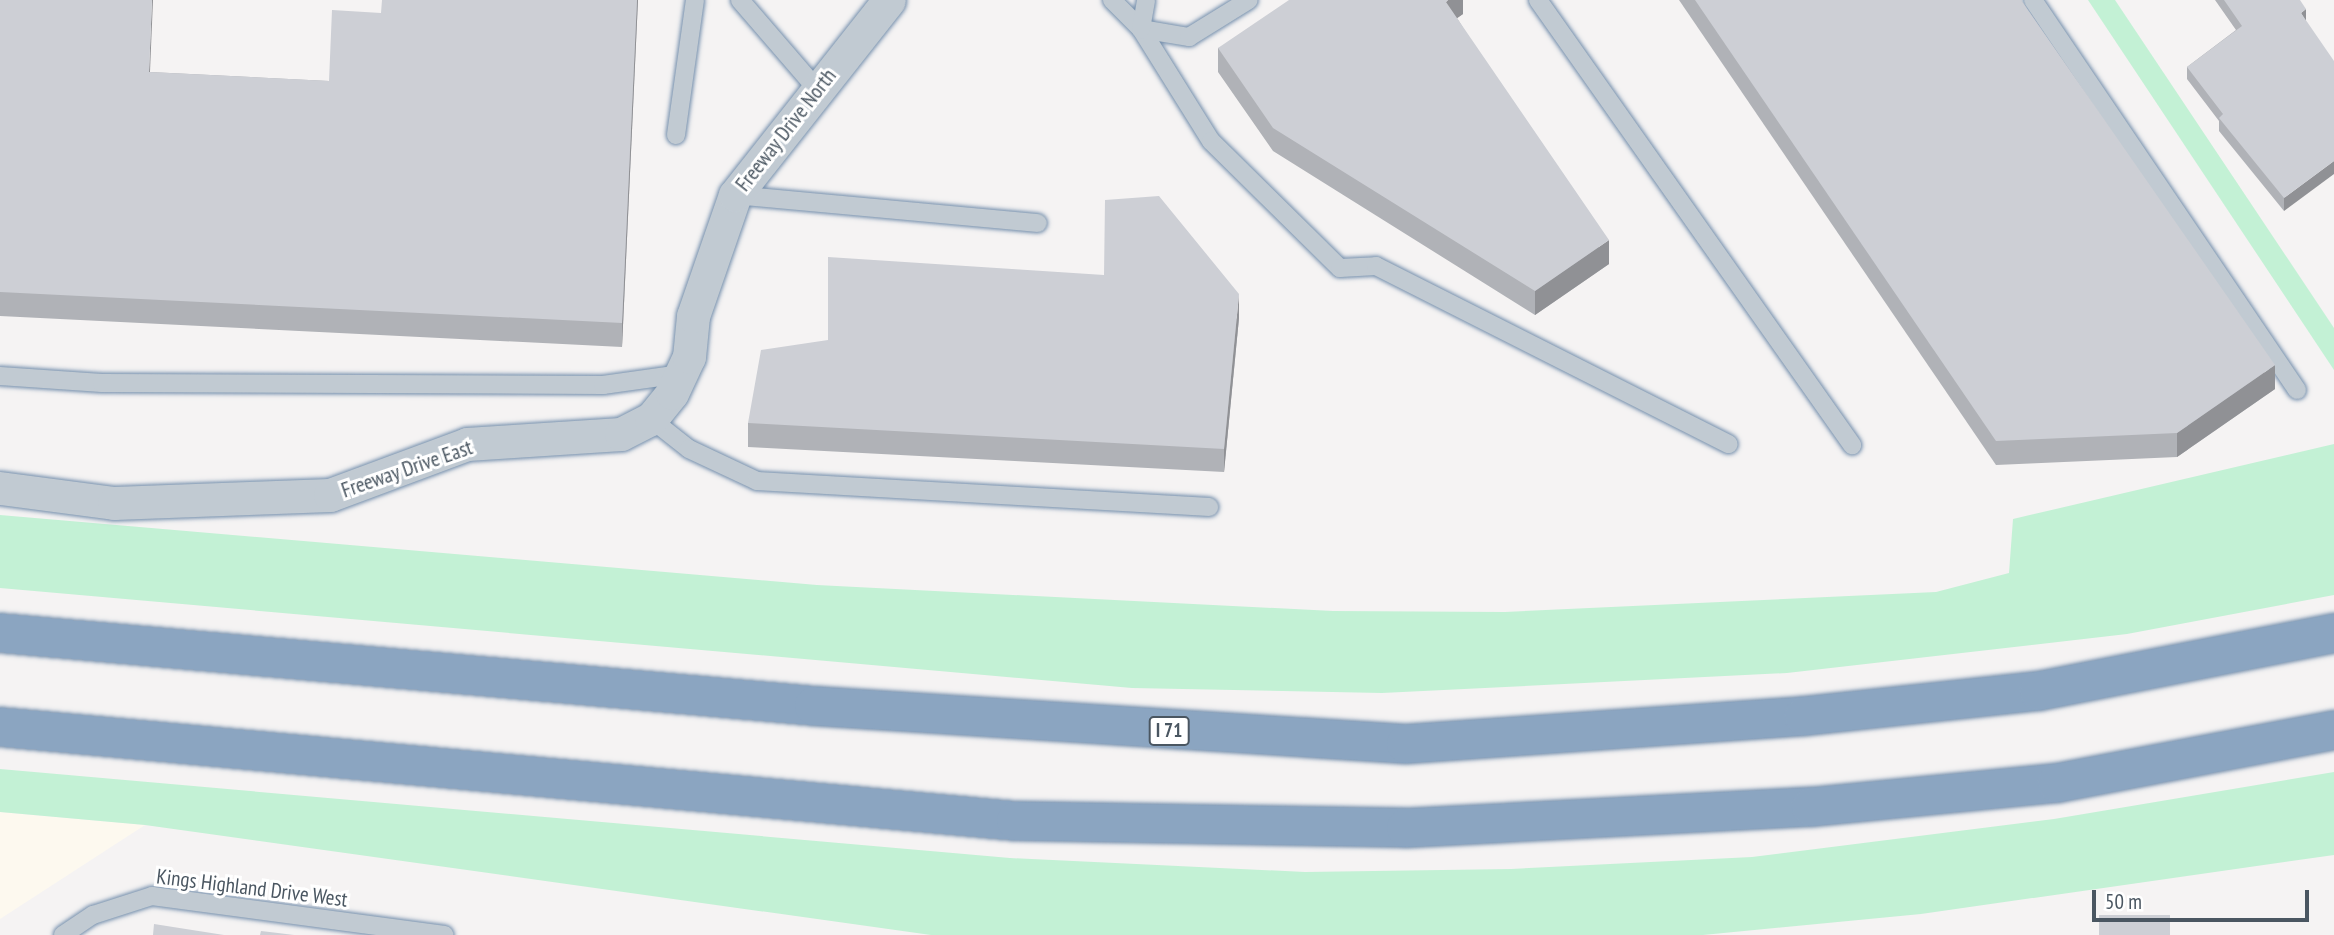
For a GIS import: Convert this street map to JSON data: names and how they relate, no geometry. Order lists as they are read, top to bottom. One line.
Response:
{"streets":{"highway":["I 71"],"street":["Freeway Drive North","Freeway Drive East"],"lane":["Kings Highland Drive West"]},"crossings":[["Freeway Drive North","Freeway Drive East"]],"scale_bar":"50 m"}
